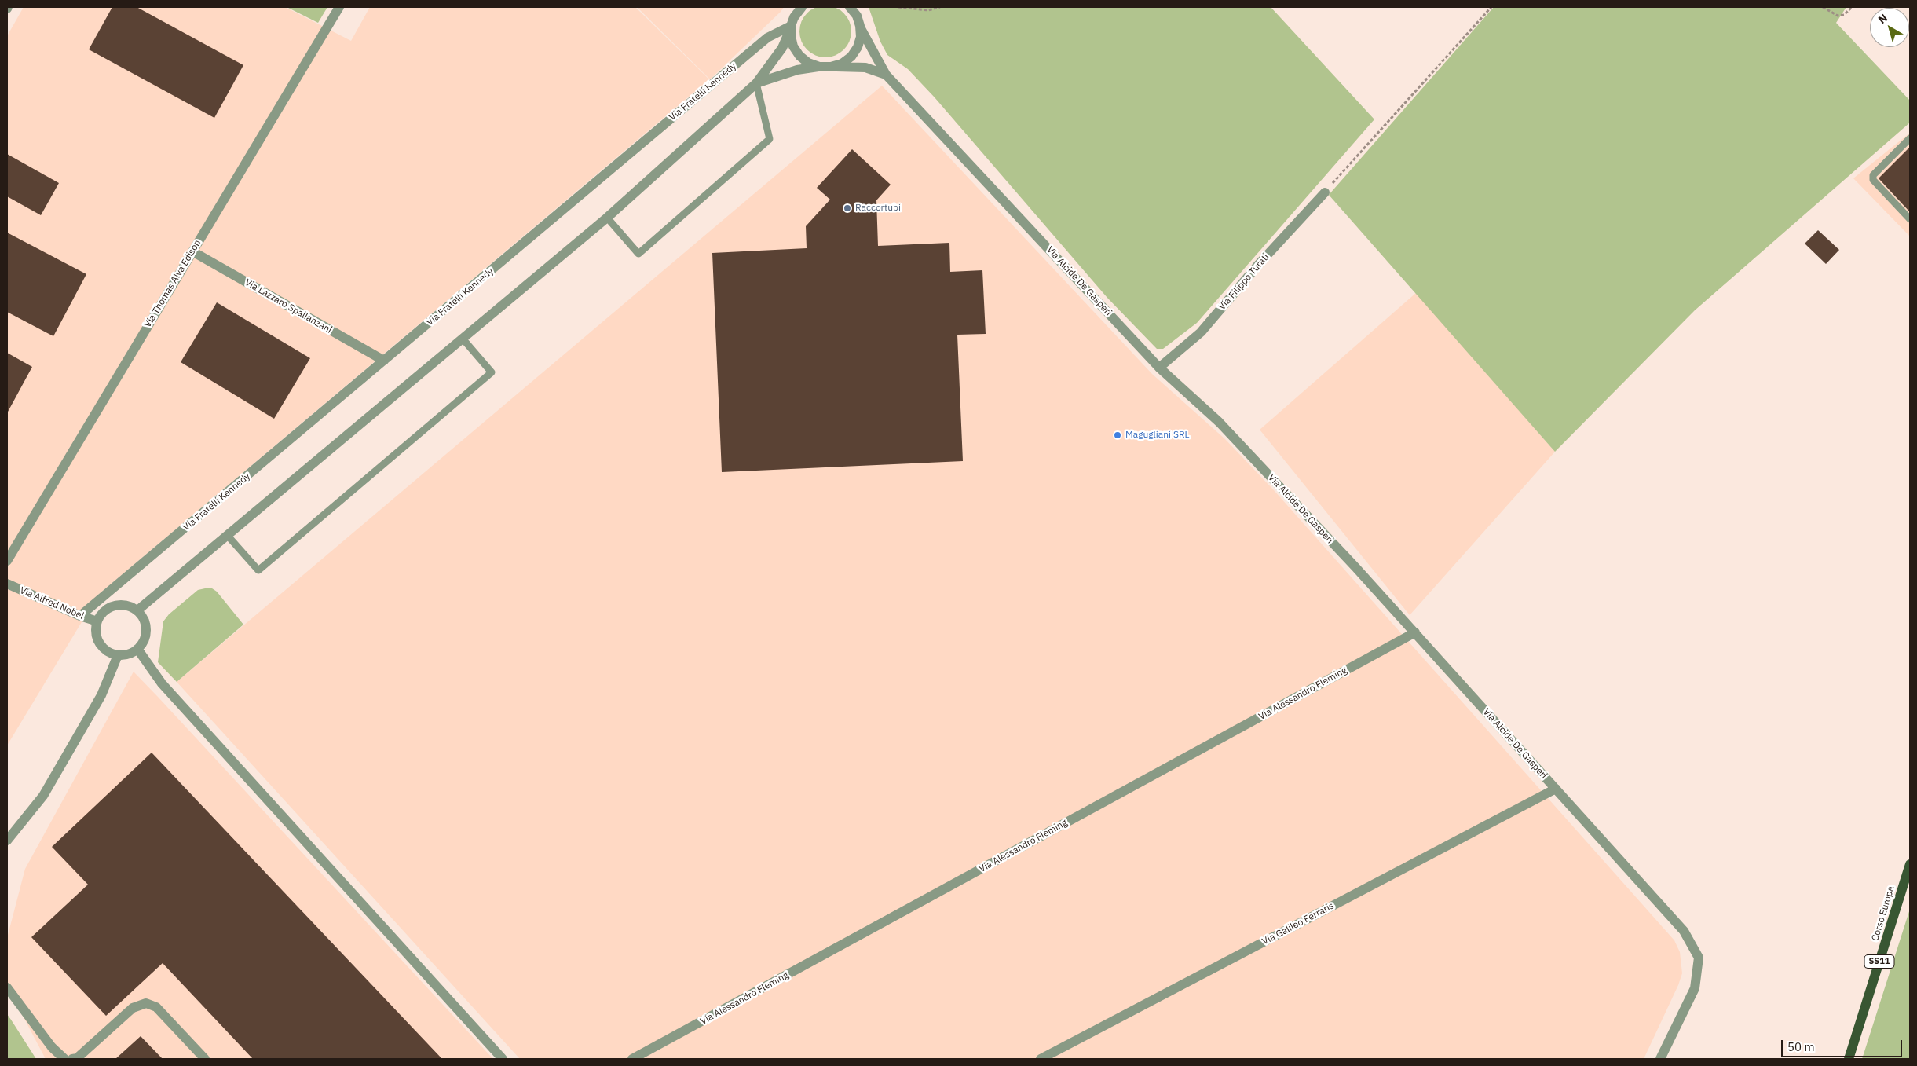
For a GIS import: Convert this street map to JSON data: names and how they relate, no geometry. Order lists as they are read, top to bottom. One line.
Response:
{"streets":{"main road":["Corso Europa","SS11"],"street":["Via Fratelli Kennedy","Via Alcide De Gasperi","Via Filippo Turati","Via Thomas Alva Edison","Via Lazzaro Spallanzani","Via Alfred Nobel","Via Alessandro Fleming","Via Galileo Ferraris"]},"crossings":[["Via Fratelli Kennedy","Via Lazzaro Spallanzani"],["Via Fratelli Kennedy","Via Alfred Nobel"],["Via Alcide De Gasperi","Via Filippo Turati"],["Via Alcide De Gasperi","Via Alessandro Fleming"],["Via Alcide De Gasperi","Via Galileo Ferraris"],["Via Thomas Alva Edison","Via Lazzaro Spallanzani"]],"places":["Raccortubi","Magugliani SRL"],"scale_bar":"50 m","north":"top left"}
